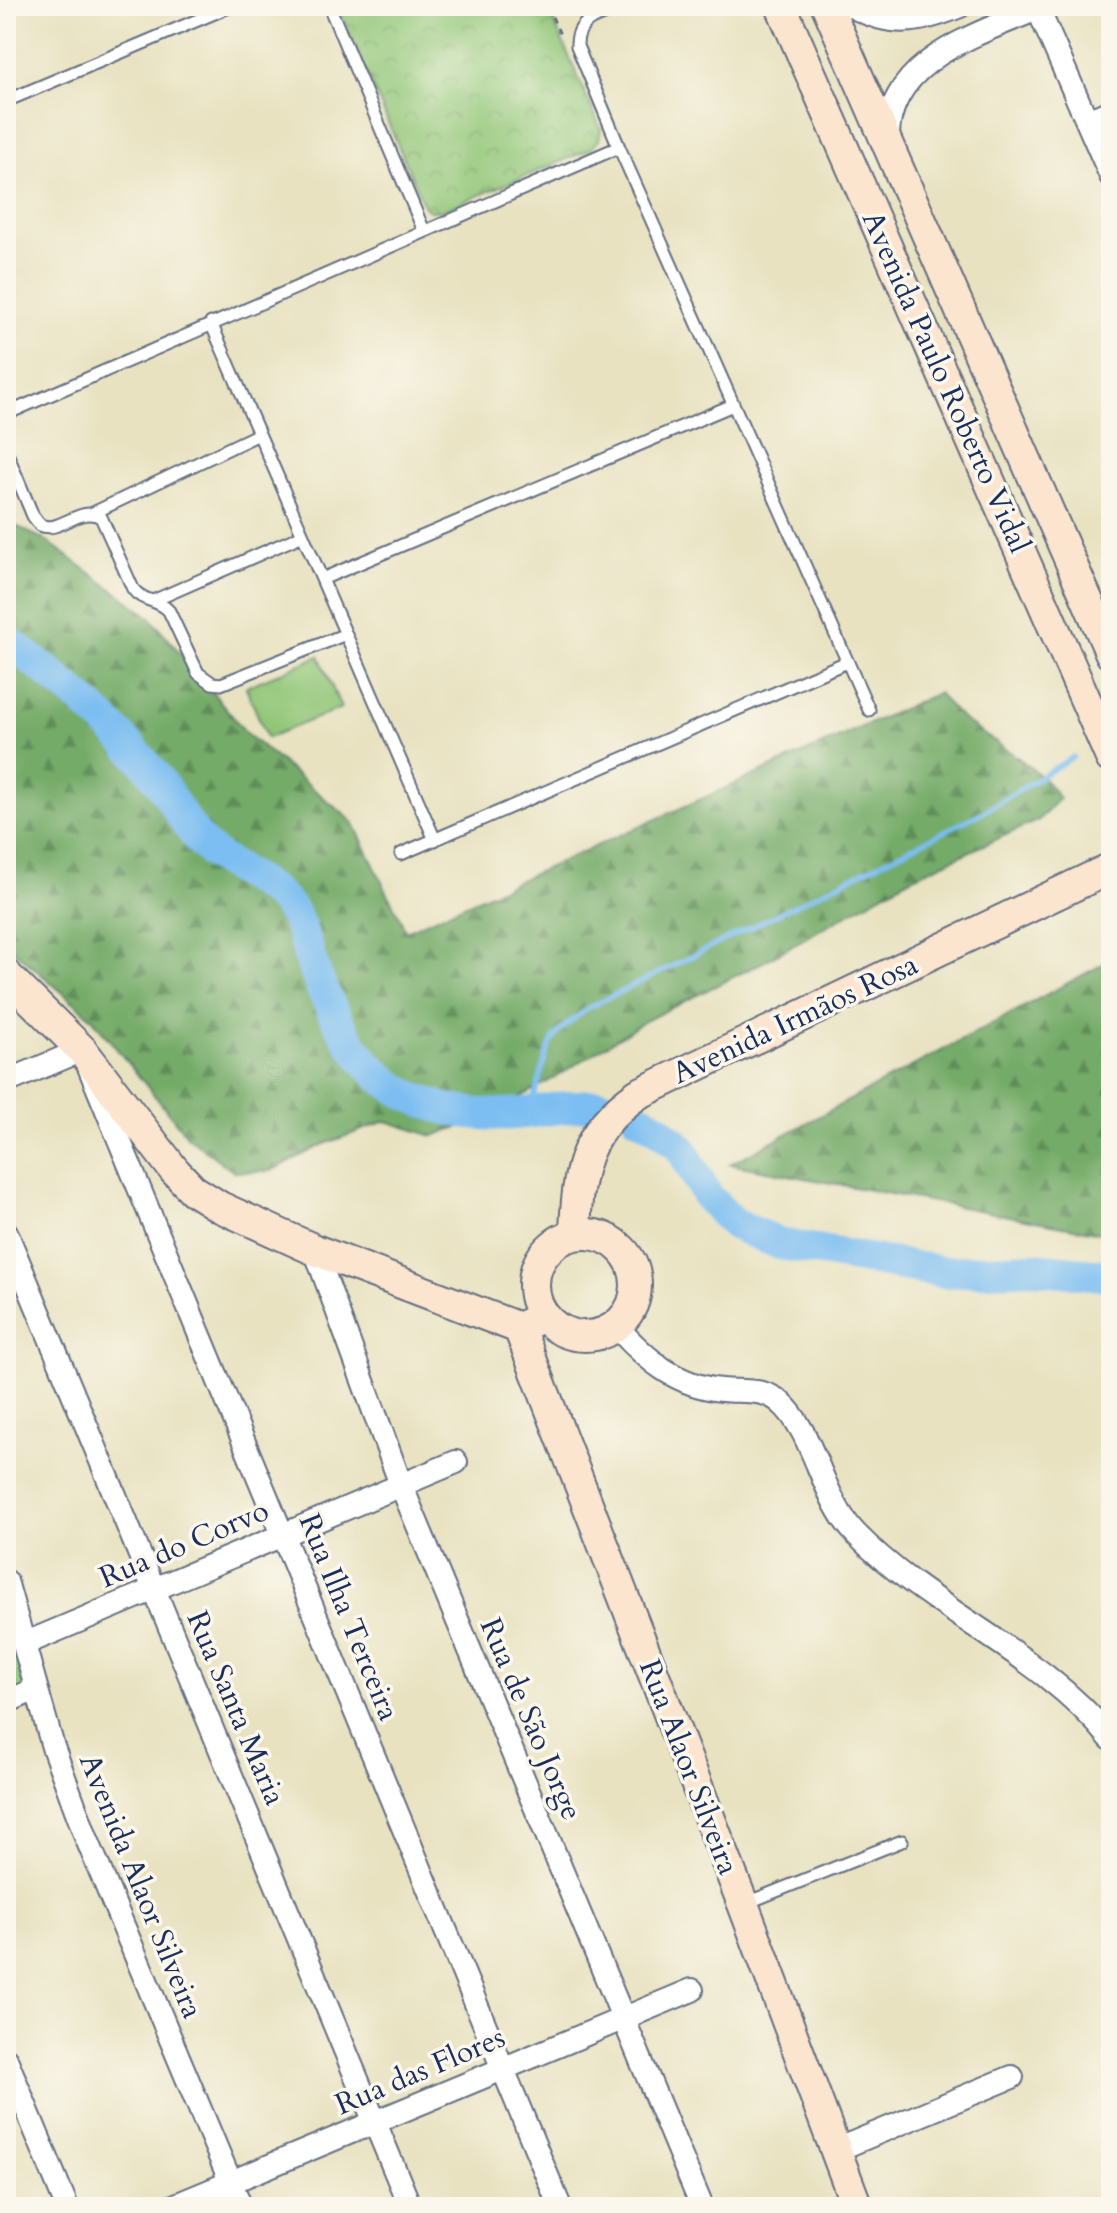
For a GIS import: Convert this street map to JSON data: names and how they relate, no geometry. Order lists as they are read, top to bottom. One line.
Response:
{"streets":{"street":["Avenida Paulo Roberto Vidal","Avenida Irmãos Rosa","Rua do Corvo","Rua Ilha Terceira","Rua Santa Maria","Rua de São Jorge","Rua Alaor Silveira","Avenida Alaor Silveira","Rua das Flores"]},"crossings":[["Avenida Irmãos Rosa","Rua Alaor Silveira"],["Rua do Corvo","Rua Ilha Terceira"],["Rua do Corvo","Rua Santa Maria"],["Rua do Corvo","Rua de São Jorge"],["Rua do Corvo","Avenida Alaor Silveira"],["Rua Ilha Terceira","Rua das Flores"],["Rua Santa Maria","Rua das Flores"],["Rua de São Jorge","Rua das Flores"],["Avenida Alaor Silveira","Rua das Flores"]]}
